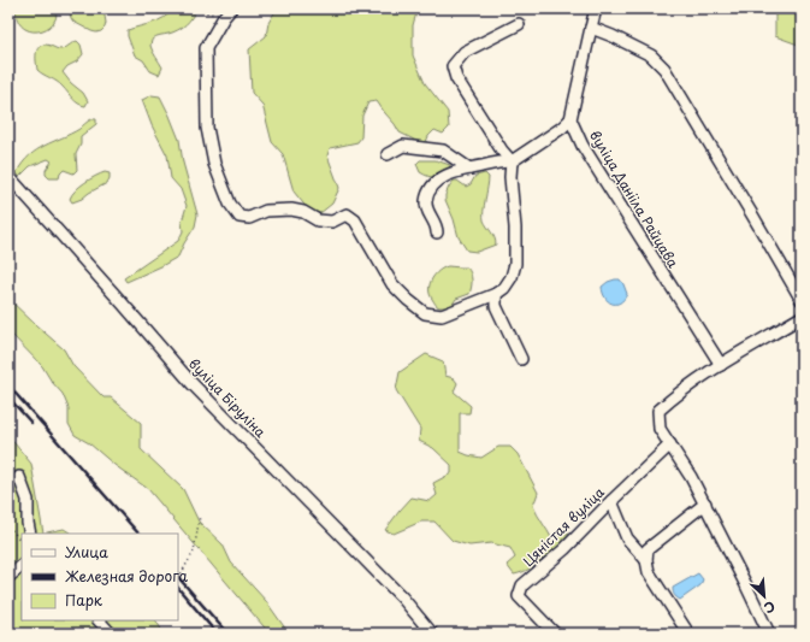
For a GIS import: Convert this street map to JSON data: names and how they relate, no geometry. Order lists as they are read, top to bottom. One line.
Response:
{"streets":{"street":["вуліца Данііла Райцава","вуліца Біруліна","Цяністая вуліца"]},"legend":["Улица","Железная дорога","Парк"],"north":"bottom right"}
